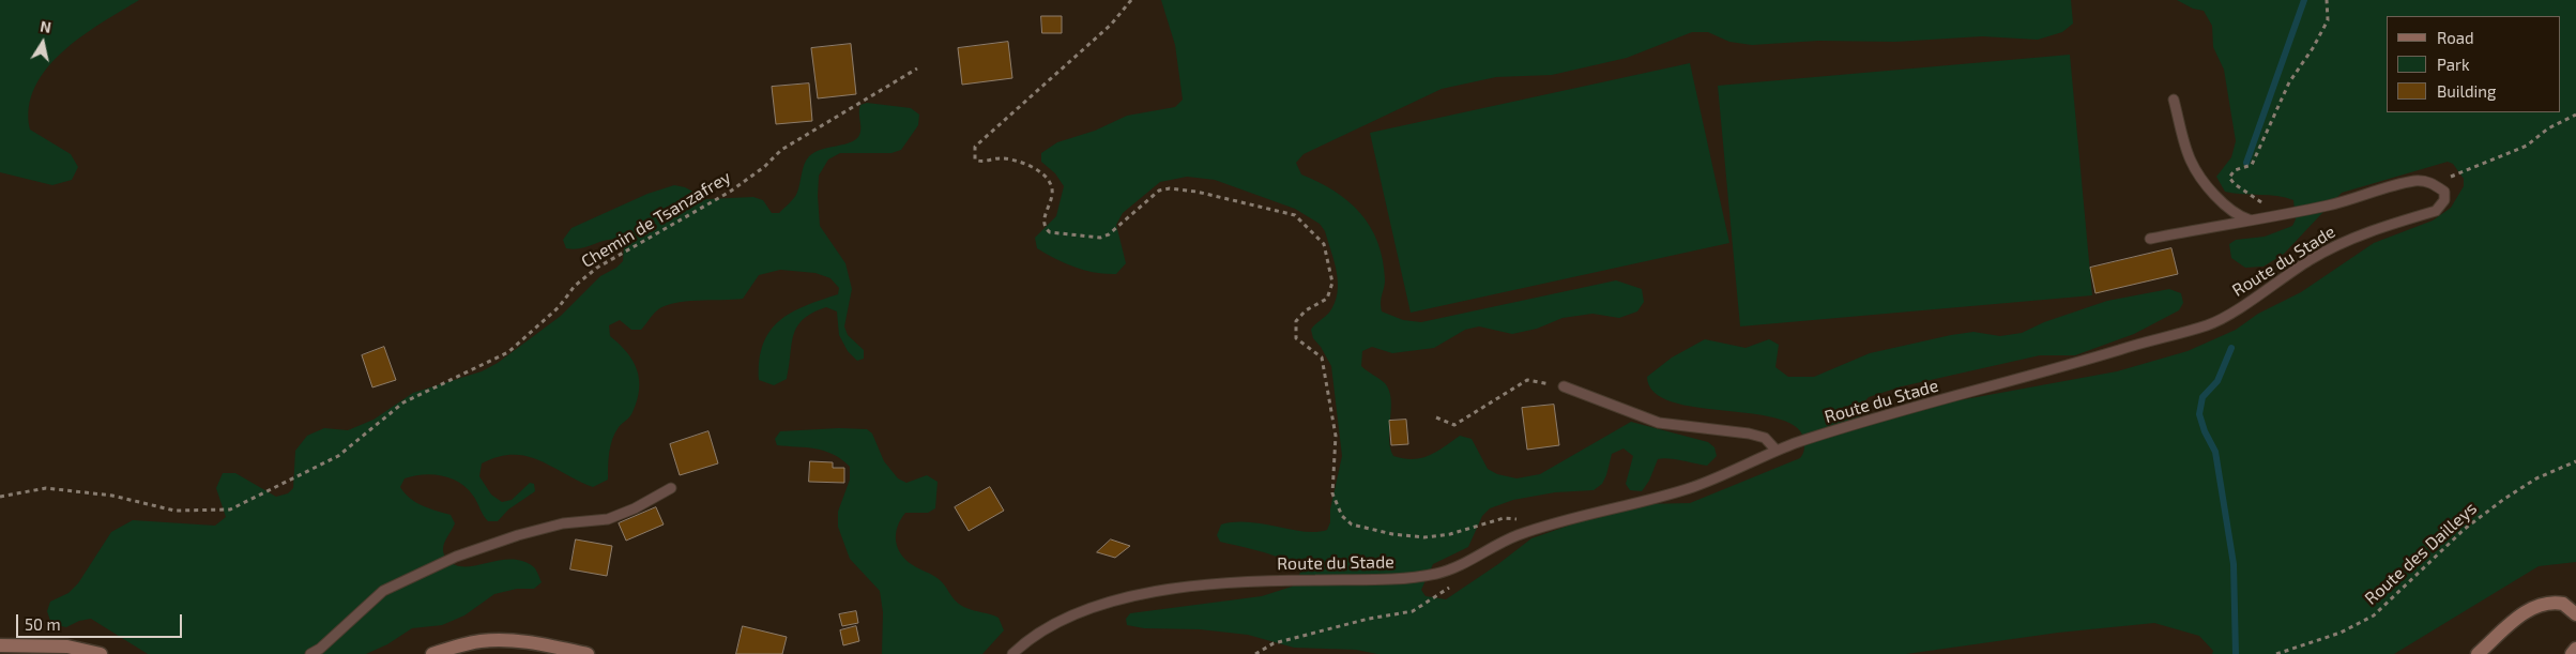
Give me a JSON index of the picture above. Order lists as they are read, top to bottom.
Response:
{
  "streets": {
    "lane": ["Route du Stade"],
    "path": ["Chemin de Tsanzafrey", "Route des Dailleys"]
  },
  "legend": ["Road", "Park", "Building"],
  "scale_bar": "50 m",
  "north": "top"
}
